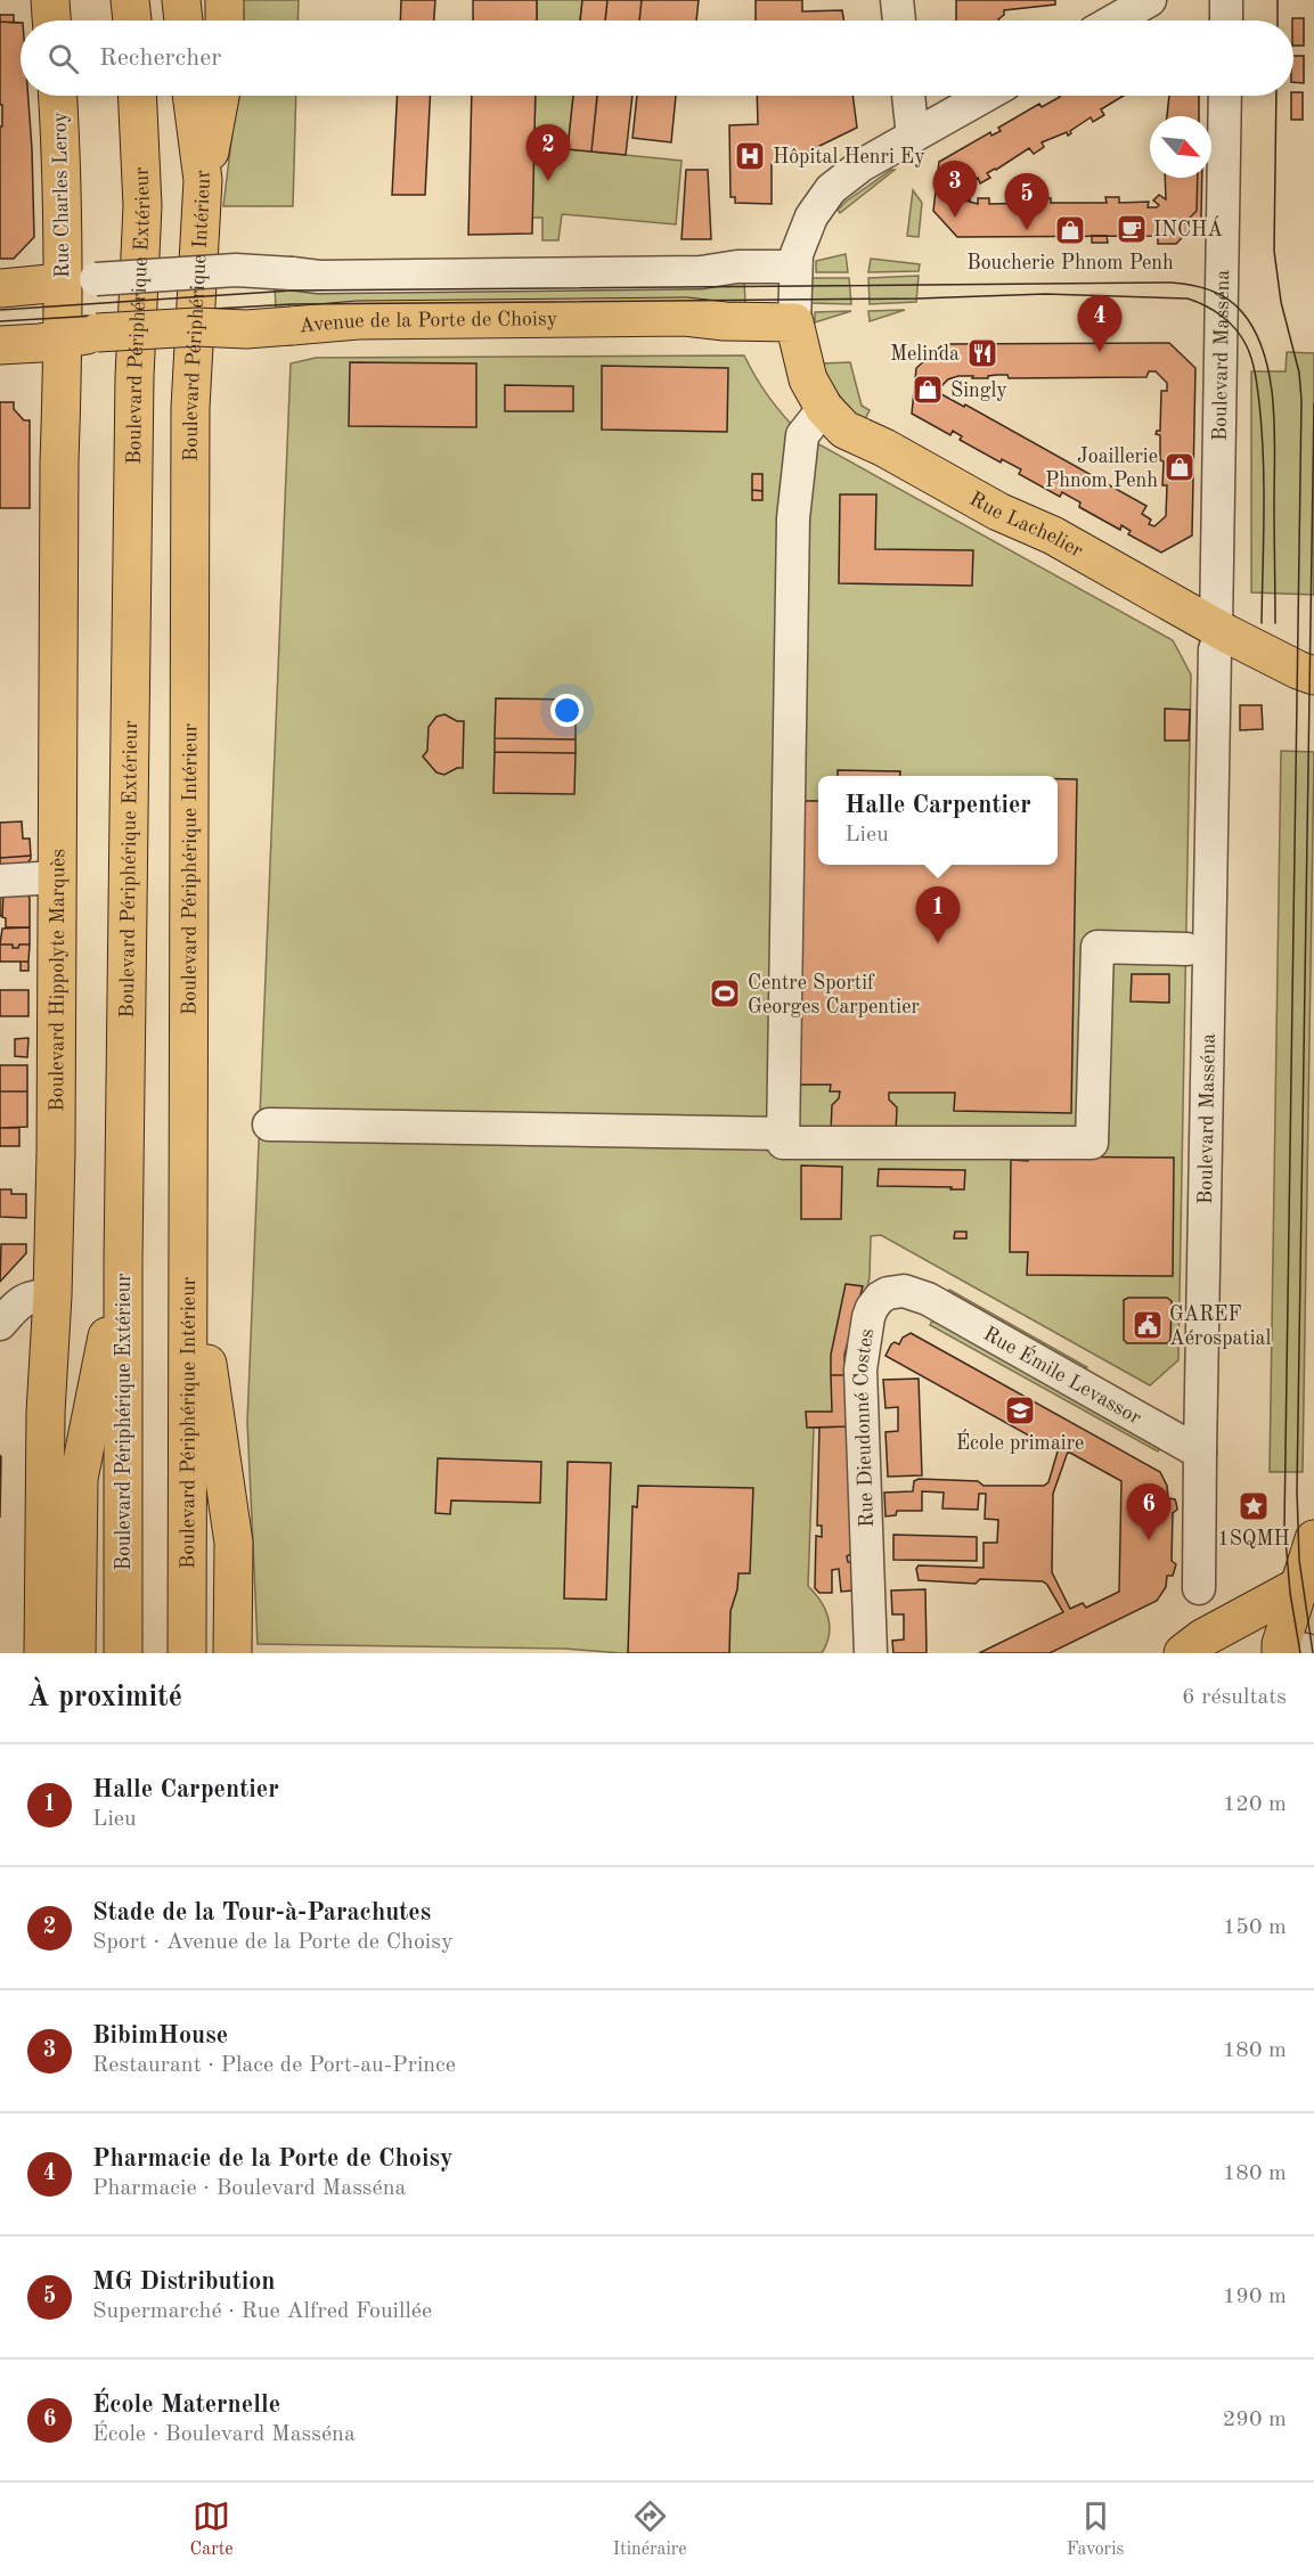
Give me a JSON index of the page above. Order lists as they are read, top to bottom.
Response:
{
  "streets": {
    "main road": [
      "Rue Charles Leroy",
      "Boulevard Périphérique Extérieur",
      "Boulevard Périphérique Intérieur",
      "Avenue de la Porte de Choisy",
      "Rue Lachelier",
      "Boulevard Hippolyte Marquès"
    ],
    "street": ["Boulevard Masséna", "Rue Émile Levassor", "Rue Dieudonné Costes"]
  },
  "crossings": [
    ["Rue Charles Leroy", "Avenue de la Porte de Choisy"],
    ["Rue Charles Leroy", "Boulevard Hippolyte Marquès"],
    ["Avenue de la Porte de Choisy", "Rue Lachelier"],
    ["Avenue de la Porte de Choisy", "Boulevard Hippolyte Marquès"],
    ["Boulevard Masséna", "Rue Lachelier"],
    ["Boulevard Masséna", "Rue Émile Levassor"],
    ["Rue Émile Levassor", "Rue Dieudonné Costes"]
  ],
  "places": {
    "hospital": ["Hôpital Henri Ey"],
    "cafe": ["INCHÁ"],
    "shop": ["Boucherie Phnom Penh", "Singly", "Joaillerie Phnom Penh"],
    "restaurant": ["Melinda"],
    "sports": ["Centre Sportif Georges Carpentier"],
    "public building": ["GAREF Aérospatial"],
    "school or university": ["École primaire"],
    "place": ["1SQMH"]
  },
  "north": "bottom right",
  "page": {
    "search": "Rechercher",
    "pins": [
      "2",
      "3",
      "5",
      "4",
      "1",
      "6"
    ],
    "popup": ["Halle Carpentier", "Lieu"],
    "heading": ["À proximité", "6 résultats"],
    "list": [
      {
        "mark": "1",
        "name": "Halle Carpentier",
        "note": "Lieu",
        "value": "120 m"
      },
      {
        "mark": "2",
        "name": "Stade de la Tour-à-Parachutes",
        "note": "Sport · Avenue de la Porte de Choisy",
        "value": "150 m"
      },
      {
        "mark": "3",
        "name": "BibimHouse",
        "note": "Restaurant · Place de Port-au-Prince",
        "value": "180 m"
      },
      {
        "mark": "4",
        "name": "Pharmacie de la Porte de Choisy",
        "note": "Pharmacie · Boulevard Masséna",
        "value": "180 m"
      },
      {
        "mark": "5",
        "name": "MG Distribution",
        "note": "Supermarché · Rue Alfred Fouillée",
        "value": "190 m"
      },
      {
        "mark": "6",
        "name": "École Maternelle",
        "note": "École · Boulevard Masséna",
        "value": "290 m"
      }
    ],
    "nav": ["Carte", "Itinéraire", "Favoris"]
  }
}
